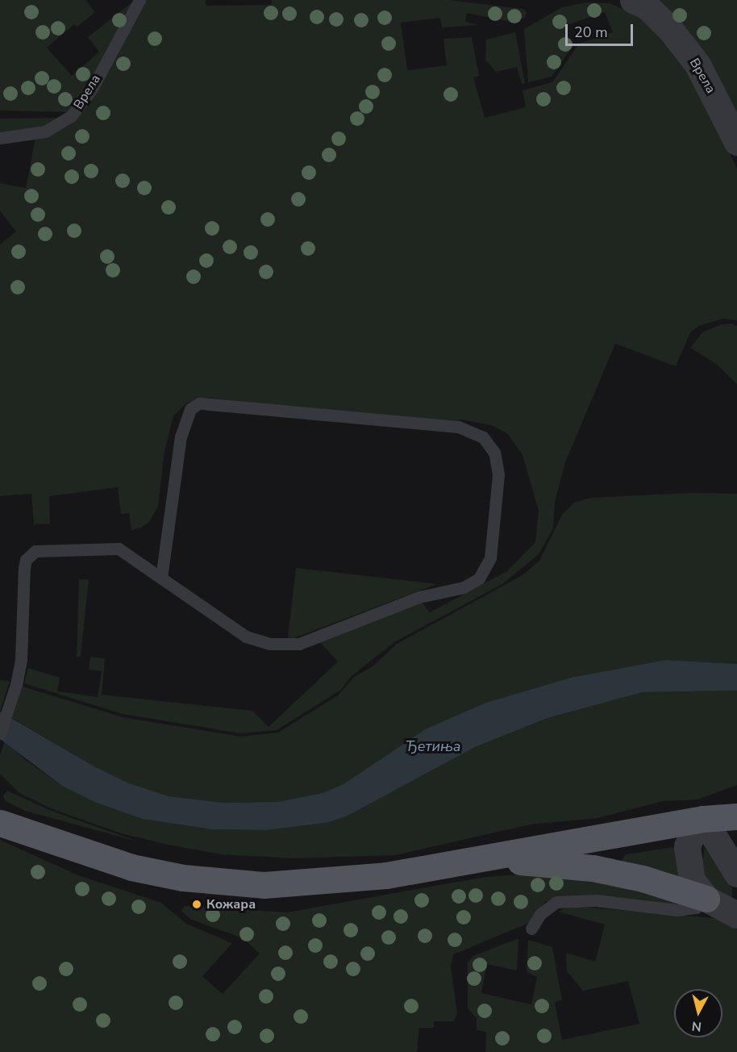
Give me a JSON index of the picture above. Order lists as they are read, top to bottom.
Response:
{
  "streets": {
    "street": ["Врела"]
  },
  "water": ["Ђетиња"],
  "places": ["Кожара"],
  "scale_bar": "20 m",
  "north": "bottom"
}
